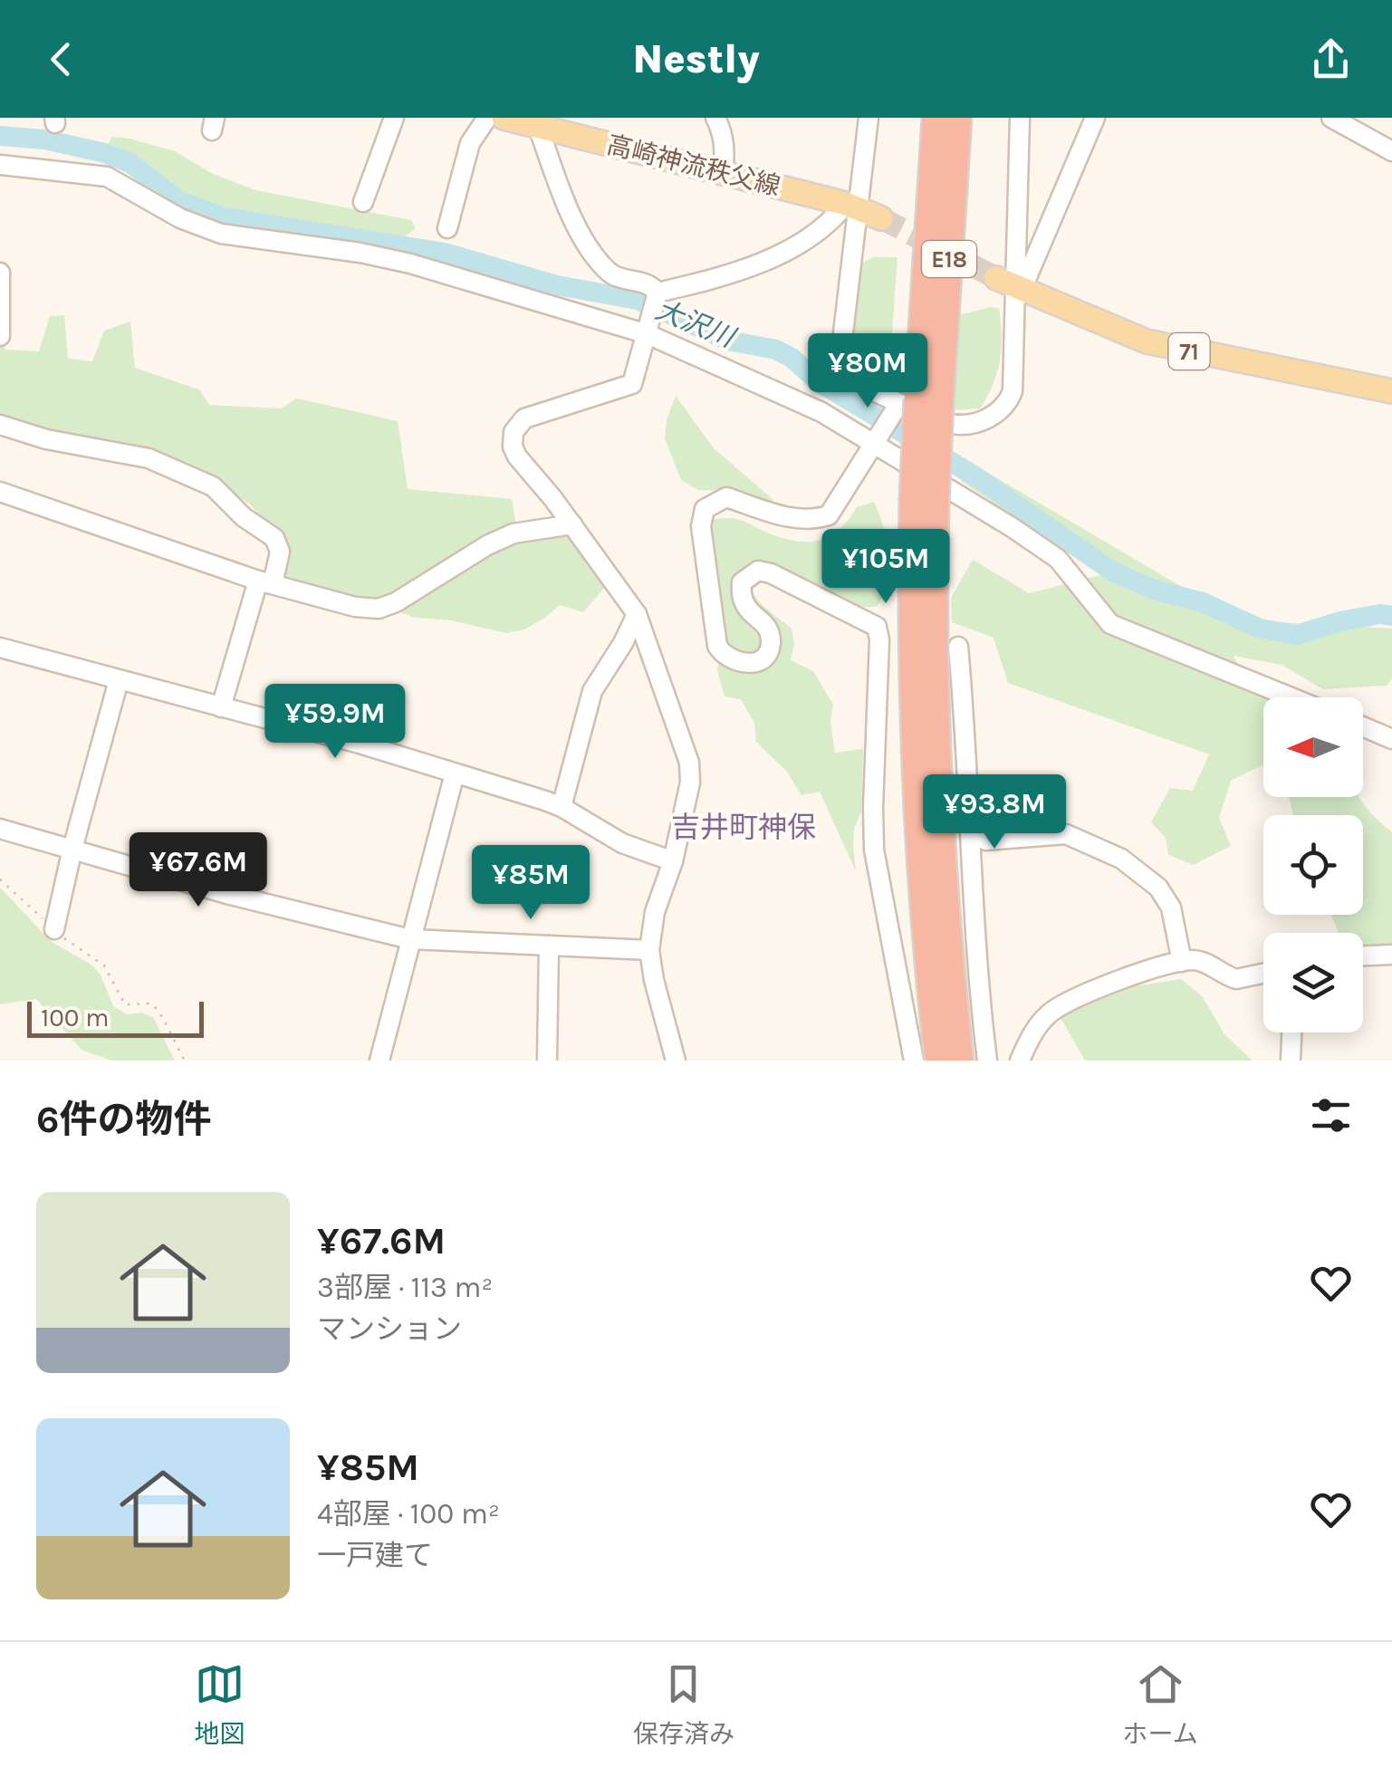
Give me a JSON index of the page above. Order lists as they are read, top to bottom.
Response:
{
  "streets": {
    "highway": ["E18"],
    "main road": ["高崎神流秩父線", "71"]
  },
  "districts": ["吉井町神保"],
  "water": ["大沢川"],
  "scale_bar": "100 m",
  "north": "left",
  "page": {
    "header": "Nestly",
    "price": [
      "¥80M",
      "¥105M",
      "¥59.9M",
      "¥93.8M",
      "¥67.6M",
      "¥85M"
    ],
    "scale": "100 m",
    "heading": "6件の物件",
    "list": [
      {
        "name": "¥67.6M",
        "note": "3部屋 · 113 m² · マンション"
      },
      {
        "name": "¥85M",
        "note": "4部屋 · 100 m² · 一戸建て"
      }
    ],
    "tabs": ["地図", "保存済み", "ホーム"]
  }
}
